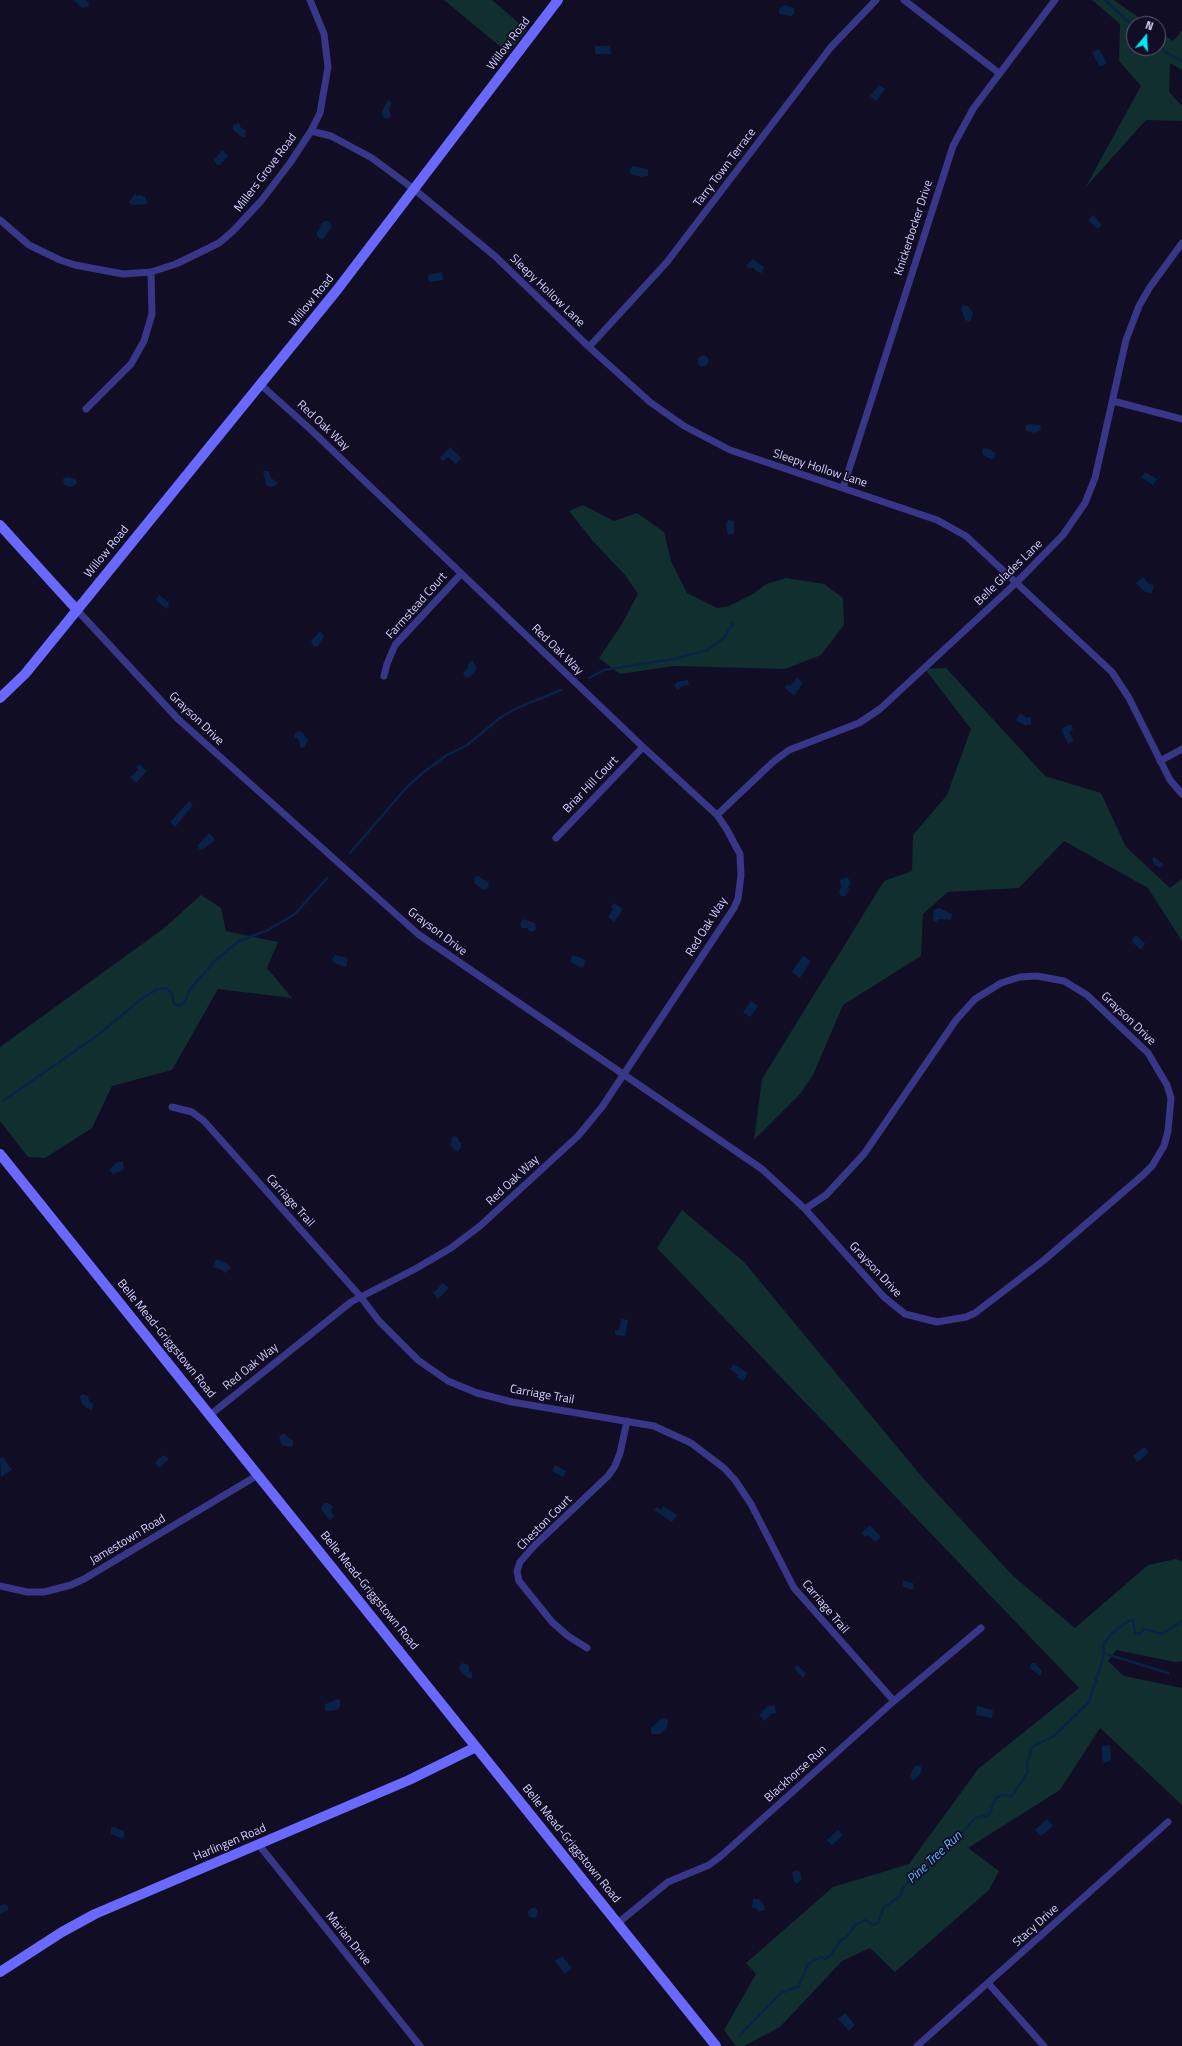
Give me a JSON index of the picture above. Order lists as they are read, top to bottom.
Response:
{
  "streets": {
    "street": [
      "Willow Road",
      "Tarry Town Terrace",
      "Millers Grove Road",
      "Knickerbocker Drive",
      "Sleepy Hollow Lane",
      "Red Oak Way",
      "Belle Glades Lane",
      "Farmstead Court",
      "Grayson Drive",
      "Briar Hill Court",
      "Carriage Trail",
      "Belle Mead-Griggstown Road",
      "Cheston Court",
      "Jamestown Road",
      "Blackhorse Run",
      "Harlingen Road",
      "Stacy Drive",
      "Marian Drive"
    ]
  },
  "crossings": [
    ["Willow Road", "Millers Grove Road"],
    ["Willow Road", "Sleepy Hollow Lane"],
    ["Willow Road", "Red Oak Way"],
    ["Willow Road", "Grayson Drive"],
    ["Tarry Town Terrace", "Sleepy Hollow Lane"],
    ["Millers Grove Road", "Sleepy Hollow Lane"],
    ["Knickerbocker Drive", "Sleepy Hollow Lane"],
    ["Sleepy Hollow Lane", "Belle Glades Lane"],
    ["Red Oak Way", "Belle Glades Lane"],
    ["Red Oak Way", "Farmstead Court"],
    ["Red Oak Way", "Grayson Drive"],
    ["Red Oak Way", "Briar Hill Court"],
    ["Red Oak Way", "Carriage Trail"],
    ["Red Oak Way", "Belle Mead-Griggstown Road"],
    ["Carriage Trail", "Cheston Court"],
    ["Carriage Trail", "Blackhorse Run"],
    ["Belle Mead-Griggstown Road", "Jamestown Road"],
    ["Belle Mead-Griggstown Road", "Blackhorse Run"],
    ["Belle Mead-Griggstown Road", "Harlingen Road"],
    ["Harlingen Road", "Marian Drive"]
  ],
  "water": ["Pine Tree Run"],
  "north": "top"
}
